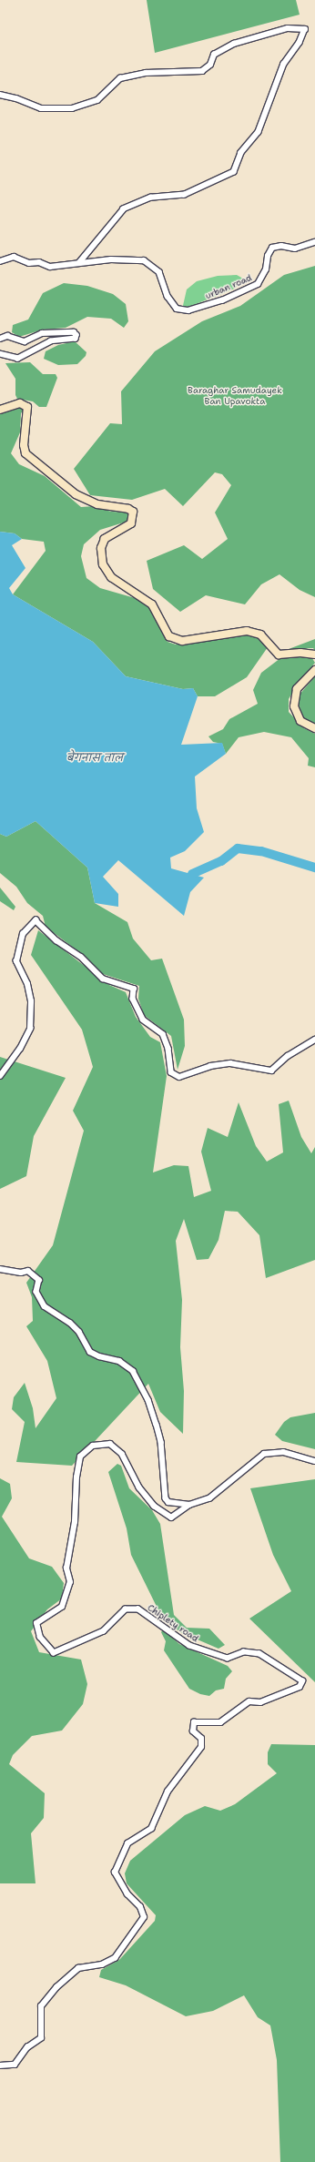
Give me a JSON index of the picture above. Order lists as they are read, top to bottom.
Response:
{
  "streets": {
    "street": ["urban road", "Chiplety road"]
  },
  "water": ["बेगनास ताल"],
  "parks": ["Baraghar Samudayek Ban Upavokta"]
}
